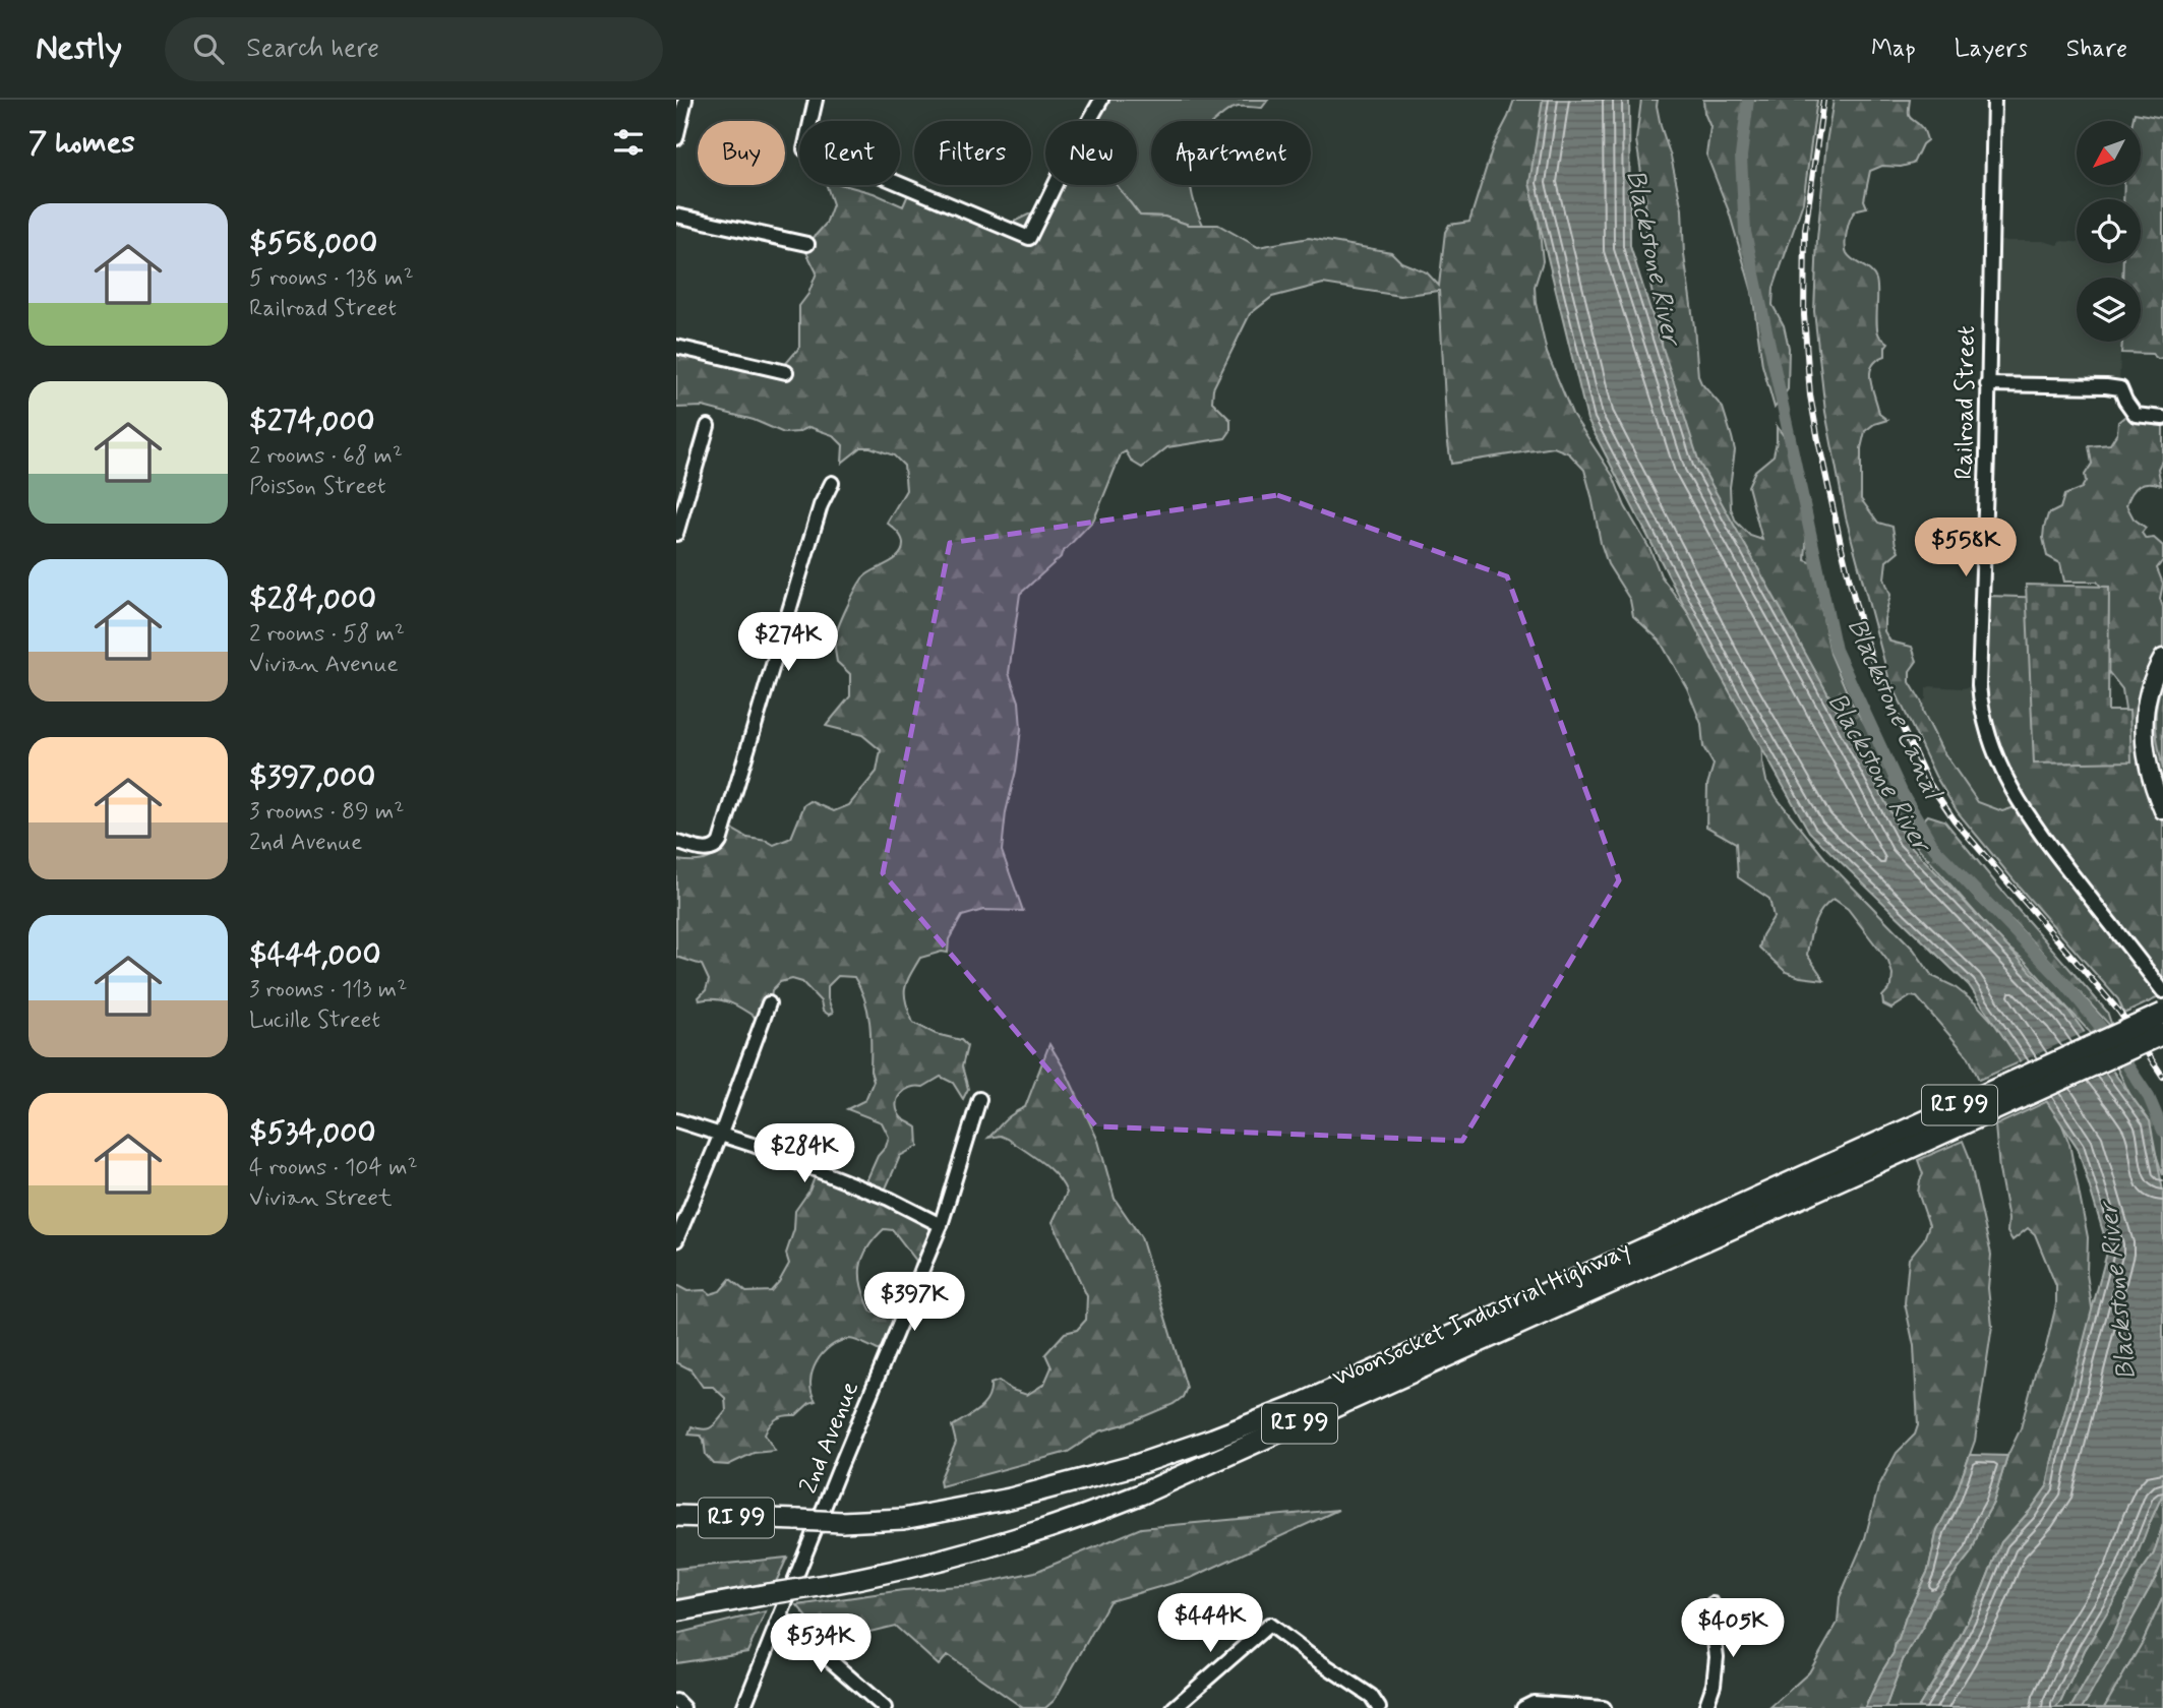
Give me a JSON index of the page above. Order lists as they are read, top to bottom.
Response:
{
  "streets": {
    "highway": ["RI 99", "Woonsocket Industrial Highway"],
    "street": ["Railroad Street", "2nd Avenue"]
  },
  "water": ["Blackstone River", "Blackstone Canal"],
  "north": "bottom left",
  "page": {
    "header": "Nestly",
    "search": "Search here",
    "nav": ["Map", "Layers", "Share"],
    "heading": "7 homes",
    "chip": [
      "Buy",
      "Rent",
      "Filters",
      "New",
      "Apartment"
    ],
    "list": [
      {
        "name": "$558,000",
        "note": "5 rooms · 138 m² · Railroad Street"
      },
      {
        "name": "$274,000",
        "note": "2 rooms · 68 m² · Poisson Street"
      },
      {
        "name": "$284,000",
        "note": "2 rooms · 58 m² · Vivian Avenue"
      },
      {
        "name": "$397,000",
        "note": "3 rooms · 89 m² · 2nd Avenue"
      },
      {
        "name": "$444,000",
        "note": "3 rooms · 113 m² · Lucille Street"
      },
      {
        "name": "$534,000",
        "note": "4 rooms · 104 m² · Vivian Street"
      }
    ],
    "price": [
      "$558K",
      "$274K",
      "$284K",
      "$397K",
      "$444K",
      "$405K",
      "$534K"
    ]
  }
}
